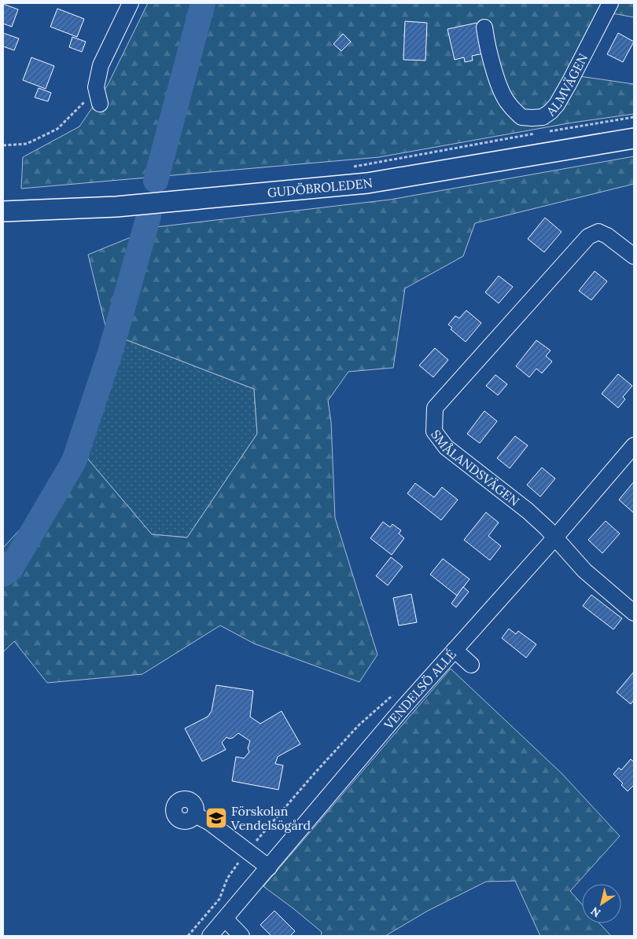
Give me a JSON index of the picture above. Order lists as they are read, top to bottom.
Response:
{
  "streets": {
    "main road": ["GUDÖBROLEDEN"],
    "street": ["ALMVÄGEN", "SMÅLANDSVÄGEN", "VENDELSÖ ALLÉ"]
  },
  "crossings": [
    ["SMÅLANDSVÄGEN", "VENDELSÖ ALLÉ"]
  ],
  "places": {
    "school or university": ["Förskolan Vendelsögård"]
  },
  "north": "bottom left"
}
